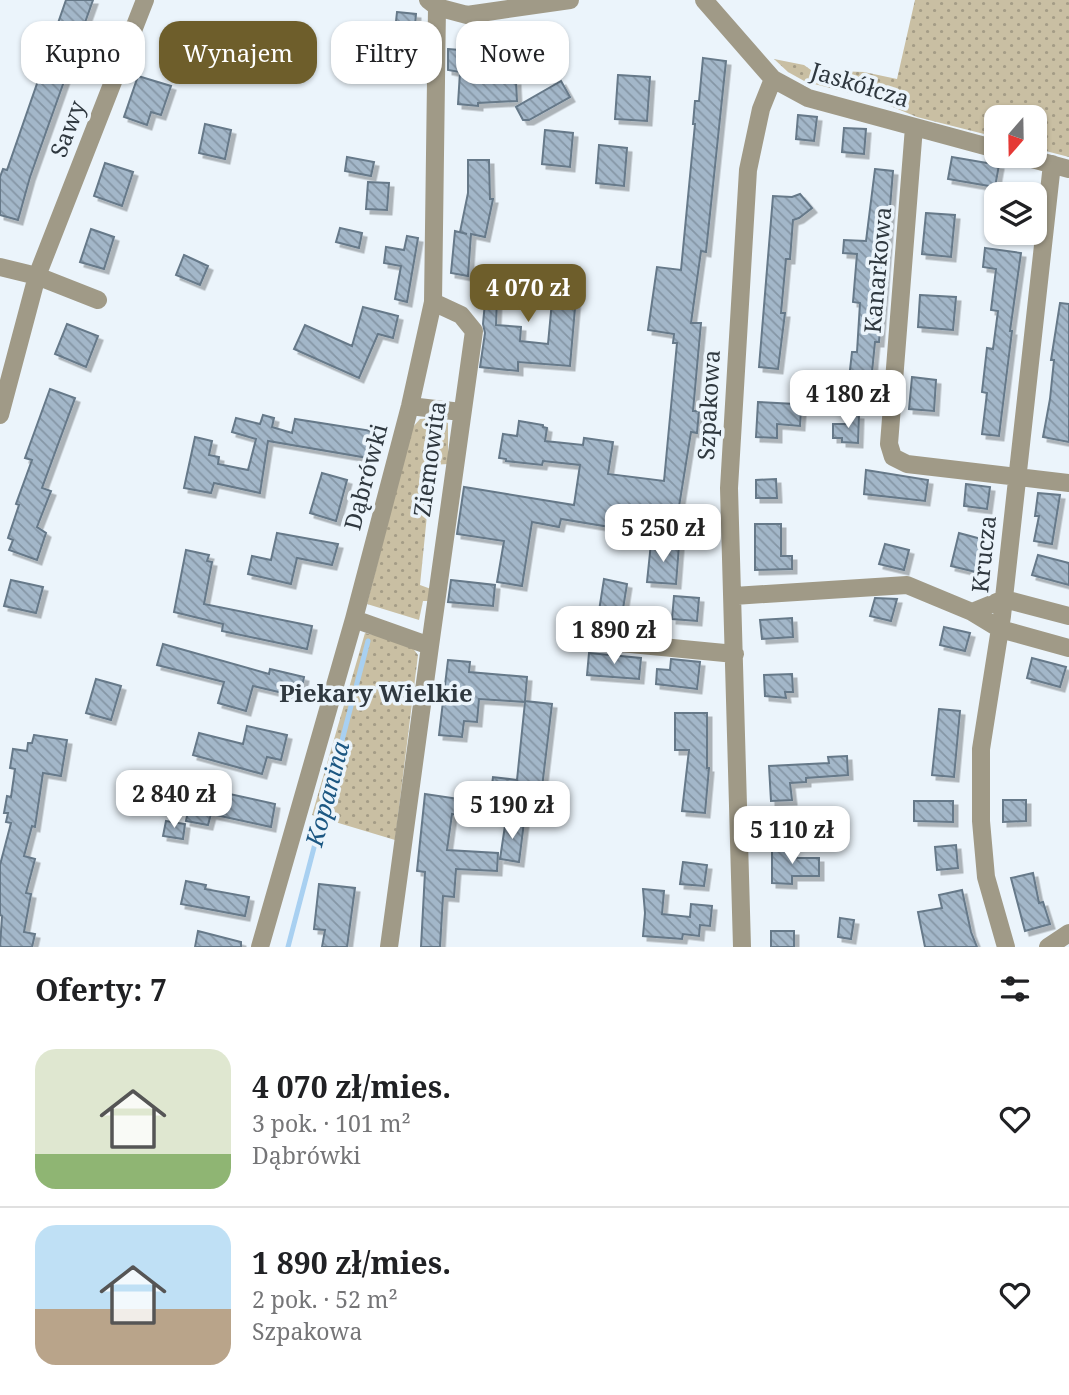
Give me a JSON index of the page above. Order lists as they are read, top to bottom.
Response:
{
  "streets": {
    "street": [
      "Jaskółcza",
      "Sawy",
      "Kanarkowa",
      "Szpakowa",
      "Ziemowita",
      "Dąbrówki",
      "Krucza"
    ]
  },
  "crossings": [
    ["Jaskółcza", "Kanarkowa"],
    ["Jaskółcza", "Szpakowa"],
    ["Kanarkowa", "Krucza"],
    ["Ziemowita", "Dąbrówki"]
  ],
  "districts": ["Piekary Wielkie"],
  "water": ["Kopanina"],
  "north": "bottom",
  "page": {
    "chip": [
      "Kupno",
      "Wynajem",
      "Filtry",
      "Nowe"
    ],
    "price": [
      "4 070 zł",
      "4 180 zł",
      "5 250 zł",
      "1 890 zł",
      "2 840 zł",
      "5 190 zł",
      "5 110 zł"
    ],
    "heading": "Oferty: 7",
    "list": [
      {
        "name": "4 070 zł/mies.",
        "note": "3 pok. · 101 m² · Dąbrówki"
      },
      {
        "name": "1 890 zł/mies.",
        "note": "2 pok. · 52 m² · Szpakowa"
      }
    ]
  }
}
